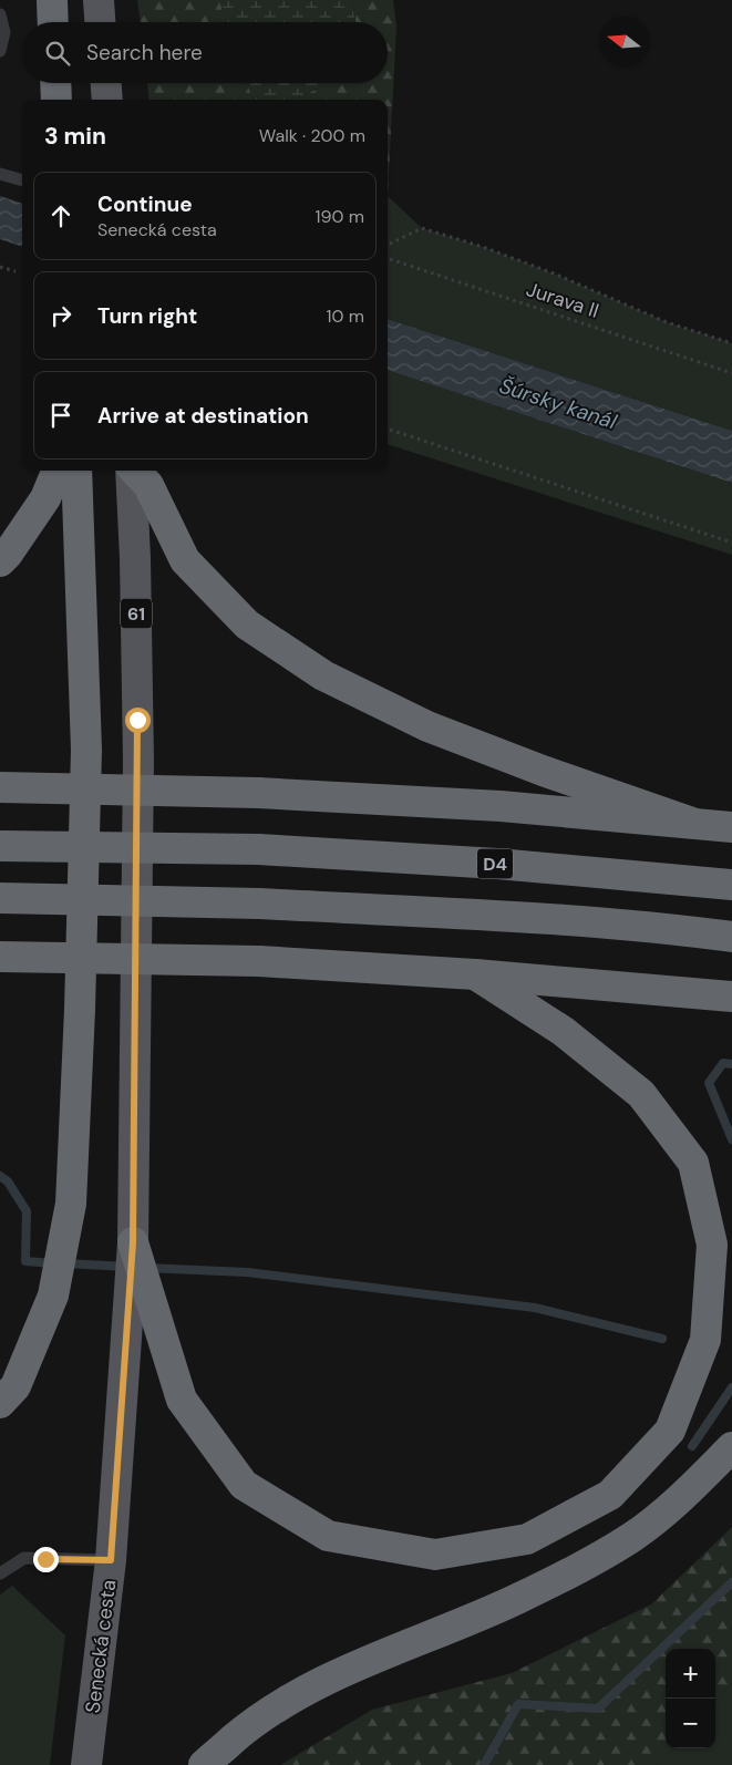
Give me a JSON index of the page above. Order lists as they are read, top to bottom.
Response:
{
  "streets": {
    "highway": ["D4"],
    "main road": ["61", "Senecká cesta"],
    "path": ["Jurava II"]
  },
  "water": ["Šúrsky kanál"],
  "north": "left",
  "page": {
    "search": "Search here",
    "heading": ["3 min", "Walk · 200 m"],
    "list": [
      ["Continue", "Senecká cesta", "190 m"],
      ["Turn right", "10 m"],
      "Arrive at destination"
    ],
    "map_buttons": ["+", "−"]
  }
}
